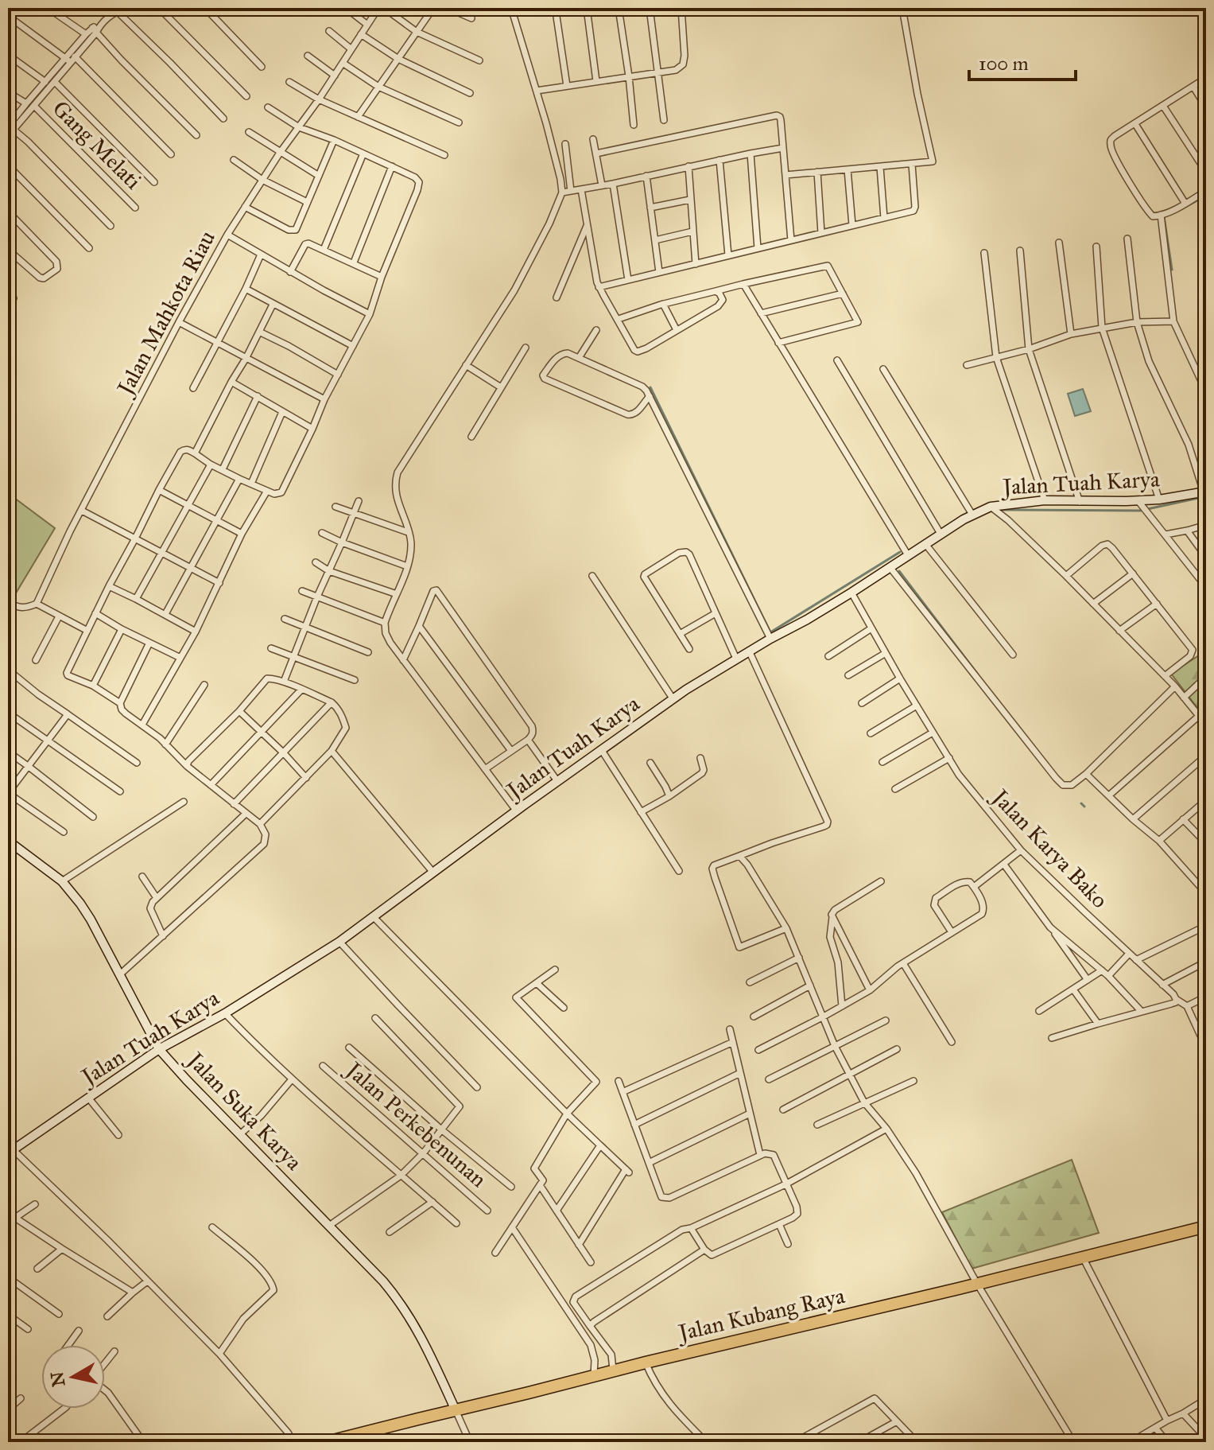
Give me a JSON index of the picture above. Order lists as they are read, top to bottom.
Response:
{
  "streets": {
    "highway": ["Jalan Kubang Raya"],
    "main road": ["Jalan Tuah Karya", "Jalan Suka Karya"],
    "street": [
      "Gang Melati",
      "Jalan Mahkota Riau",
      "Jalan Karya Bako",
      "Jalan Perkebenunan"
    ]
  },
  "crossings": [
    ["Jalan Tuah Karya", "Jalan Karya Bako"],
    ["Jalan Tuah Karya", "Jalan Suka Karya"],
    ["Jalan Suka Karya", "Jalan Kubang Raya"]
  ],
  "scale_bar": "100 m",
  "north": "left"
}
